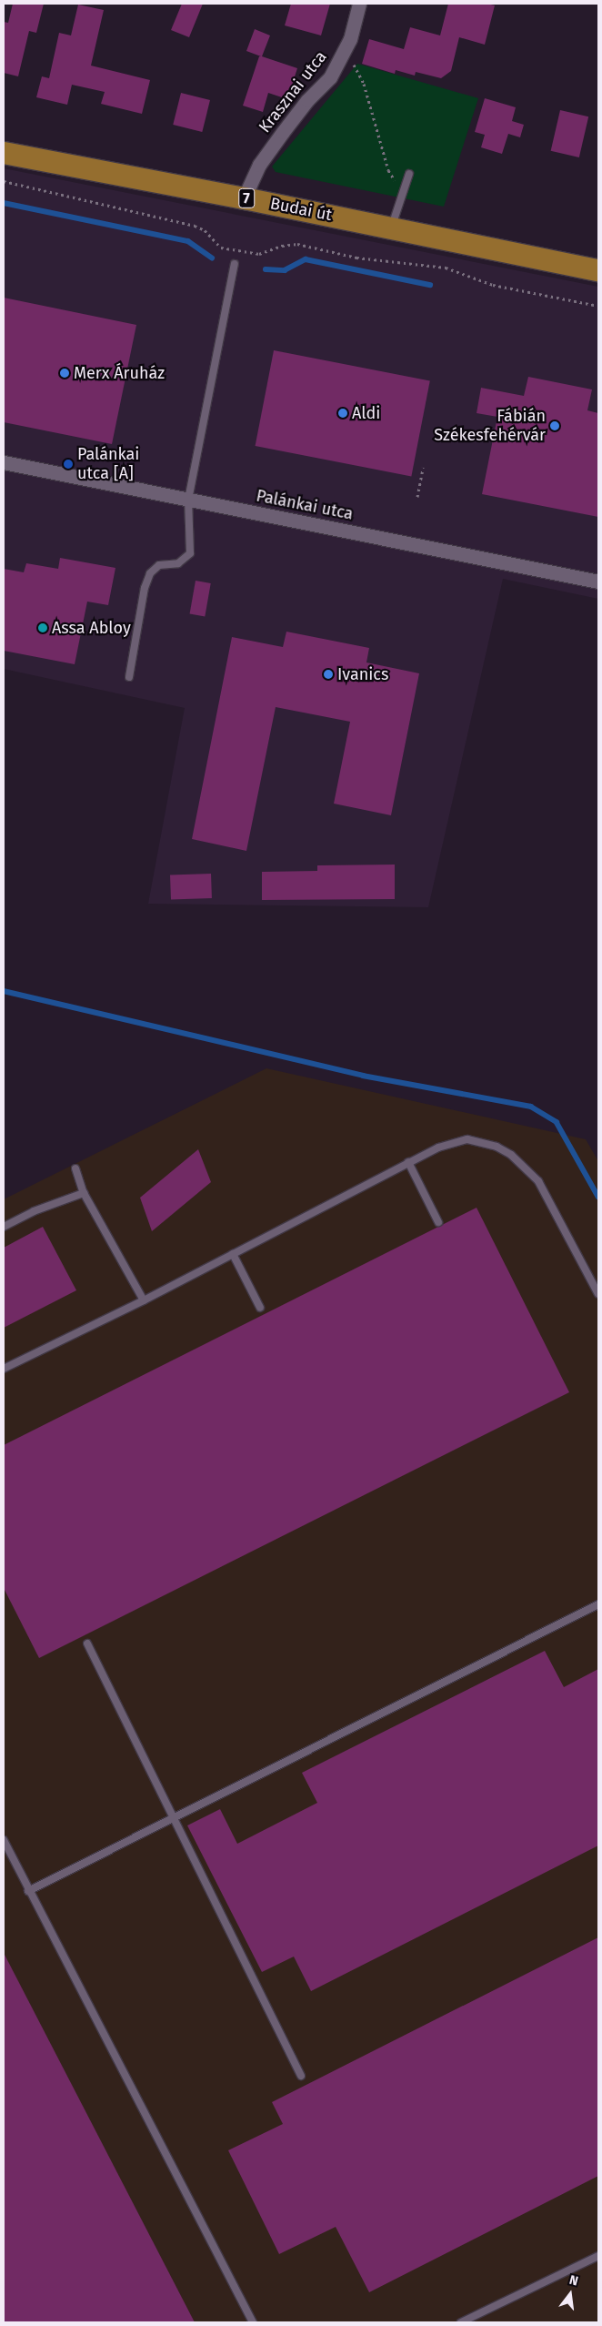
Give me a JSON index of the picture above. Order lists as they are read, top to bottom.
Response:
{
  "streets": {
    "main road": ["7", "Budai út"],
    "street": ["Krasznai utca", "Palánkai utca"]
  },
  "crossings": [
    ["Krasznai utca", "Budai út"]
  ],
  "places": [
    "Merx Áruház",
    "Aldi",
    "Fábián Székesfehérvár",
    "Palánkai utca [A]",
    "Assa Abloy",
    "Ivanics"
  ],
  "north": "top"
}
